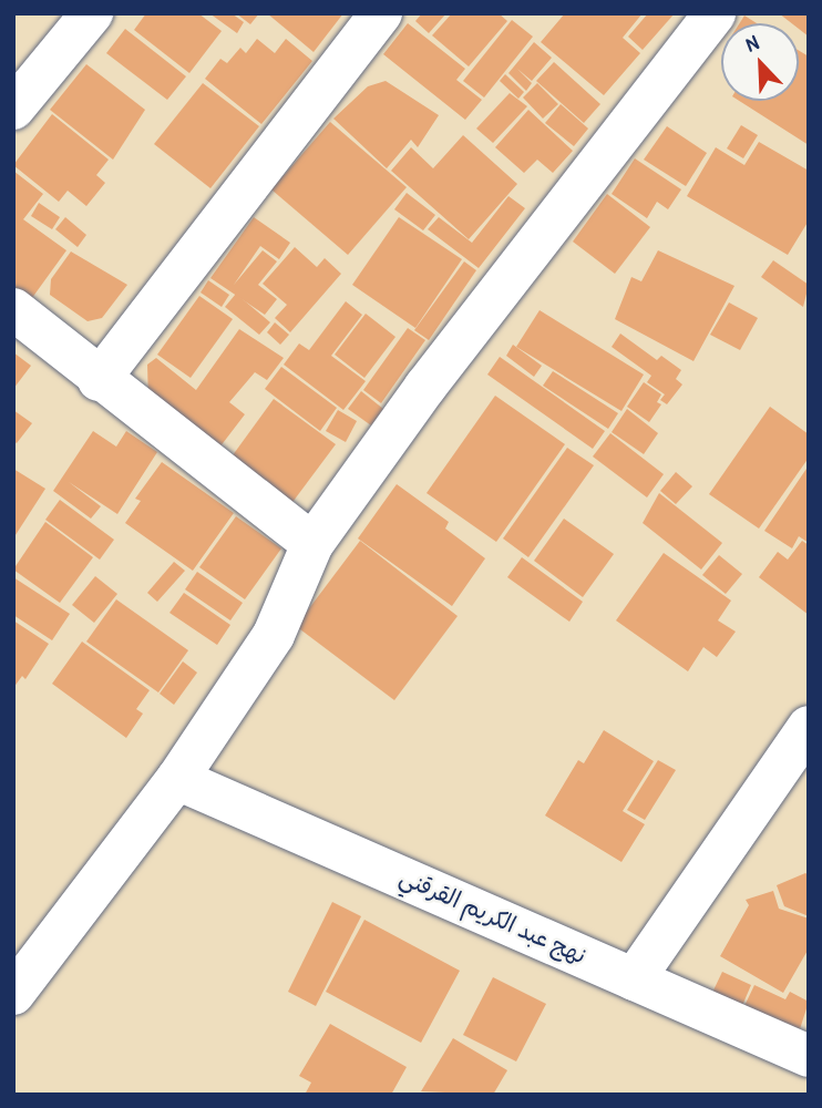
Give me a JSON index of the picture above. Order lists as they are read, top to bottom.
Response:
{
  "streets": {
    "street": ["نهج عبد الكريم القرقني"]
  },
  "north": "top left"
}
